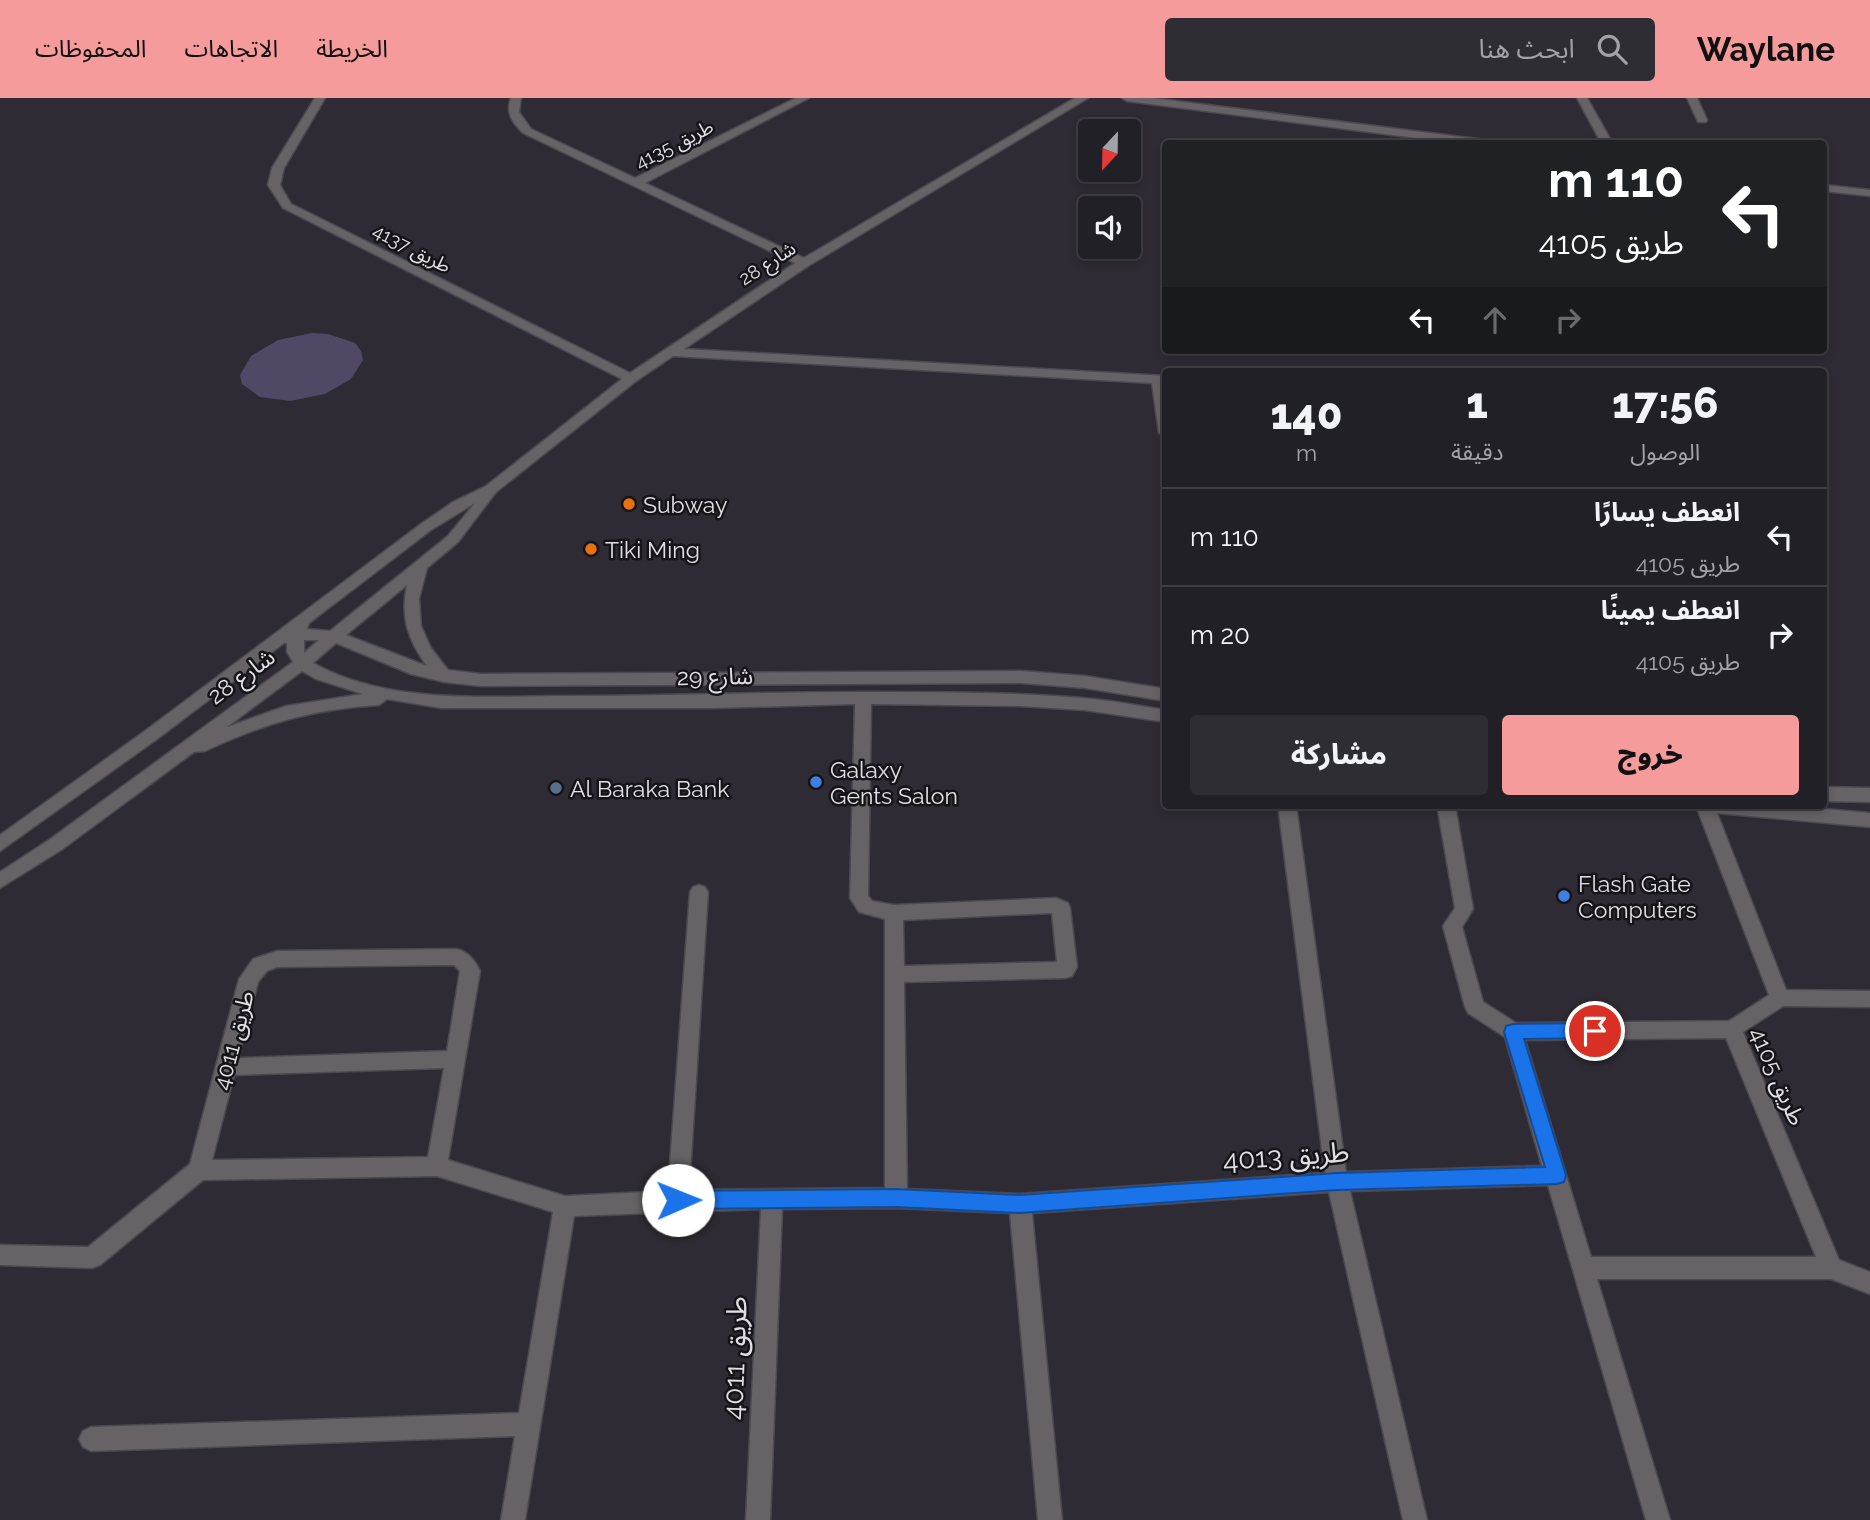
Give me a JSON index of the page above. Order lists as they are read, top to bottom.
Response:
{
  "streets": {
    "street": [
      "طريق 4135",
      "طريق 4137",
      "شارع 28",
      "شارع 29",
      "طريق 4011",
      "طريق 4105",
      "طريق 4013"
    ]
  },
  "crossings": [
    ["طريق 4135", "شارع 28"],
    ["طريق 4137", "شارع 28"],
    ["شارع 28", "شارع 29"],
    ["طريق 4011", "طريق 4013"]
  ],
  "places": [
    "Subway",
    "Tiki Ming",
    "Galaxy Gents Salon",
    "Al Baraka Bank",
    "Flash Gate Computers"
  ],
  "north": "bottom",
  "page": {
    "header": "Waylane",
    "search": "ابحث هنا",
    "nav": ["الخريطة", "الاتجاهات", "المحفوظات"],
    "turn": ["110 m", "طريق 4105"],
    "eta": [
      "17:56",
      "الوصول",
      "1",
      "دقيقة",
      "140",
      "m"
    ],
    "list": [
      {
        "name": "انعطف يسارًا",
        "note": "طريق 4105",
        "value": "110 m"
      },
      {
        "name": "انعطف يمينًا",
        "note": "طريق 4105",
        "value": "20 m"
      }
    ],
    "buttons": ["خروج", "مشاركة"]
  }
}
